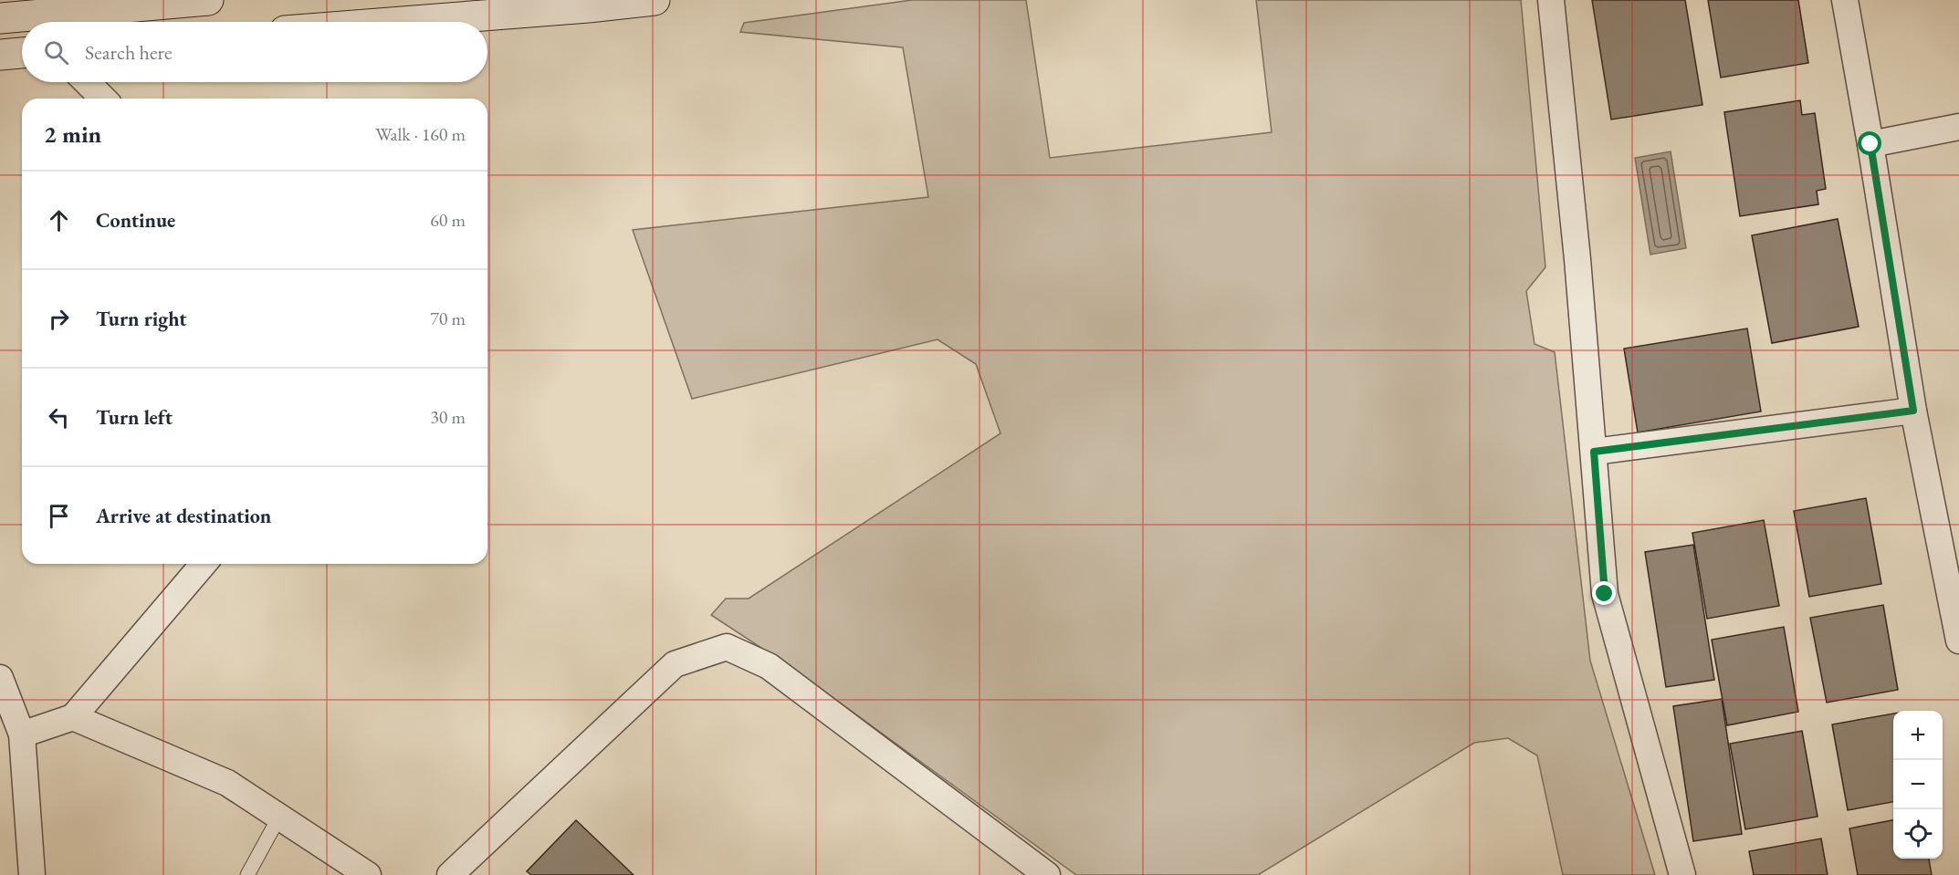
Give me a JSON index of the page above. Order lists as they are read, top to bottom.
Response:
{
  "page": {
    "search": "Search here",
    "heading": ["2 min", "Walk · 160 m"],
    "list": [
      ["Continue", "60 m"],
      ["Turn right", "70 m"],
      ["Turn left", "30 m"],
      "Arrive at destination"
    ],
    "map_buttons": ["+", "−"]
  }
}
